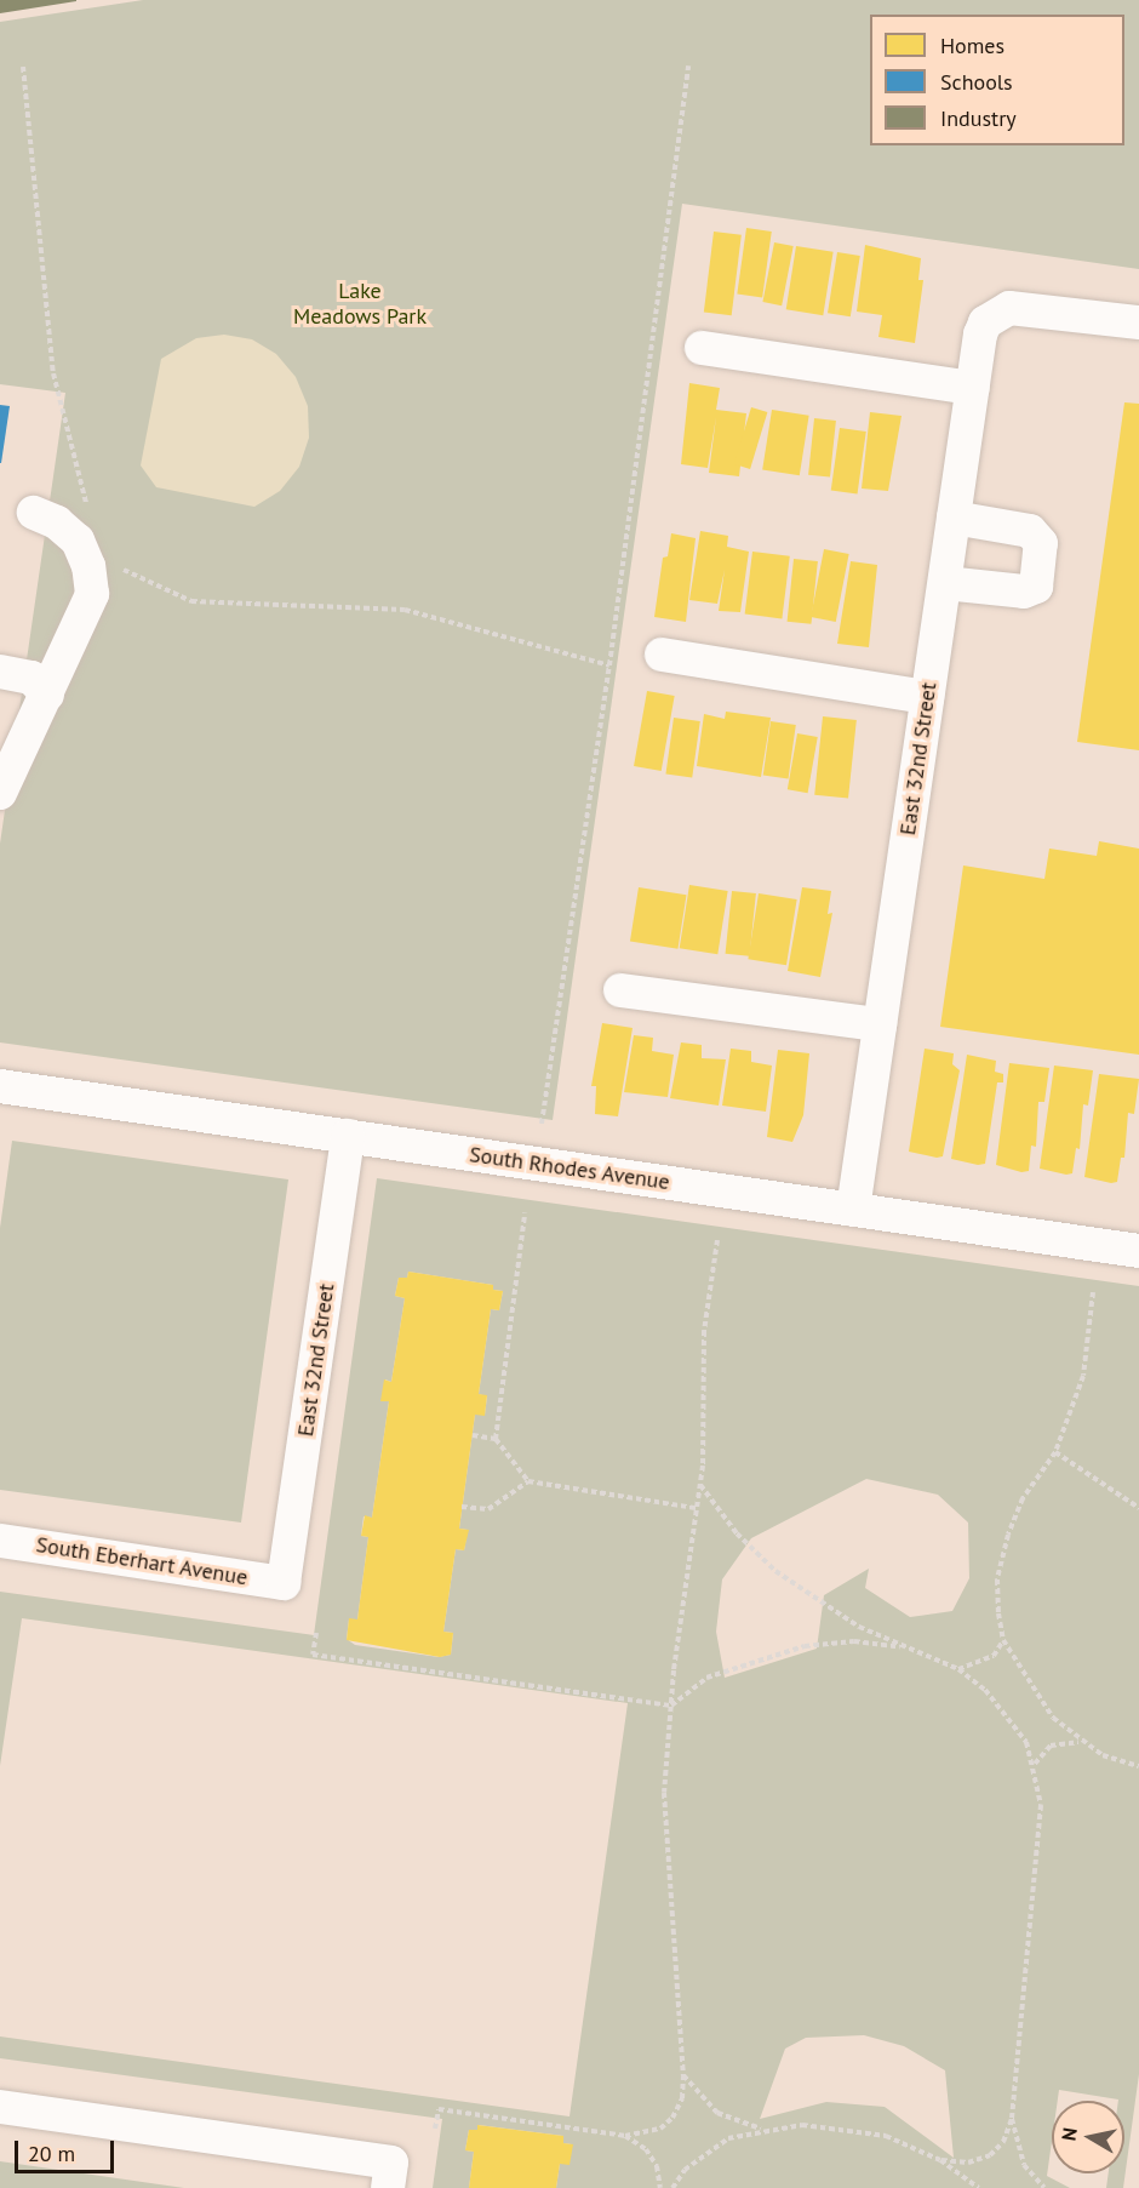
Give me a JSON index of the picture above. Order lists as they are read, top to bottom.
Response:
{
  "streets": {
    "street": ["East 32nd Street", "South Rhodes Avenue", "South Eberhart Avenue"]
  },
  "crossings": [
    ["East 32nd Street", "South Rhodes Avenue"],
    ["East 32nd Street", "South Eberhart Avenue"]
  ],
  "parks": ["Lake Meadows Park"],
  "legend": ["Homes", "Schools", "Industry"],
  "scale_bar": "20 m",
  "north": "left"
}
